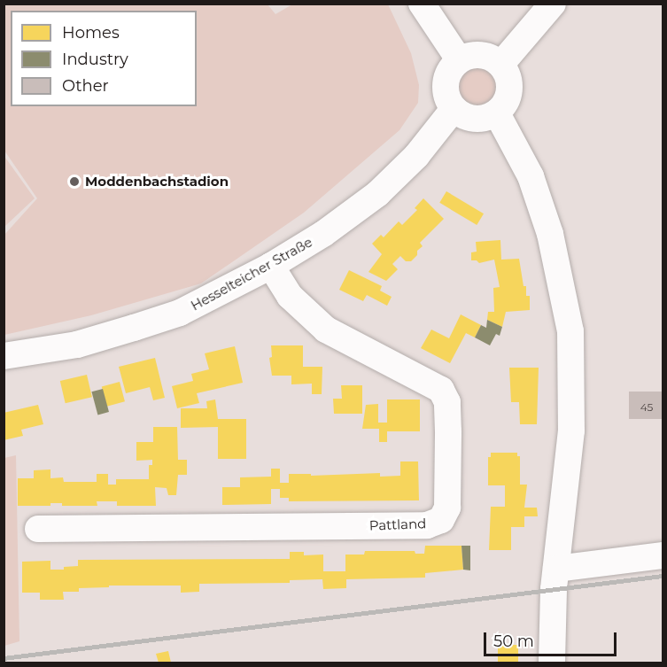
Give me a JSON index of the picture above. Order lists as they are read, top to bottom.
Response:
{
  "streets": {
    "street": ["Hesselteicher Straße", "Pattland"]
  },
  "crossings": [
    ["Hesselteicher Straße", "Pattland"]
  ],
  "places": ["Moddenbachstadion"],
  "house_numbers": ["45"],
  "legend": ["Homes", "Industry", "Other"],
  "scale_bar": "50 m"
}
